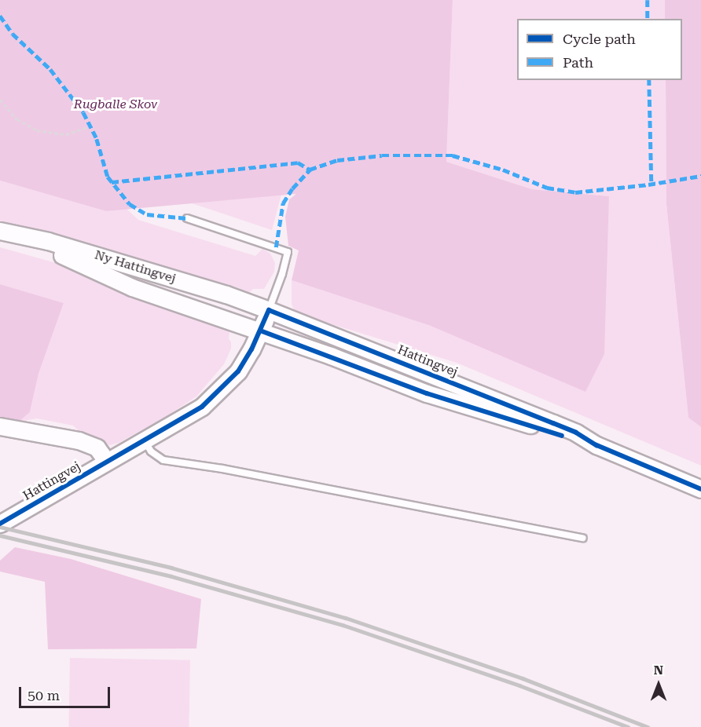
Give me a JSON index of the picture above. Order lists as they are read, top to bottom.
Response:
{
  "streets": {
    "street": ["Ny Hattingvej", "Hattingvej"]
  },
  "crossings": [
    ["Ny Hattingvej", "Hattingvej"]
  ],
  "parks": ["Rugballe Skov"],
  "legend": ["Cycle path", "Path"],
  "scale_bar": "50 m",
  "north": "top"
}
